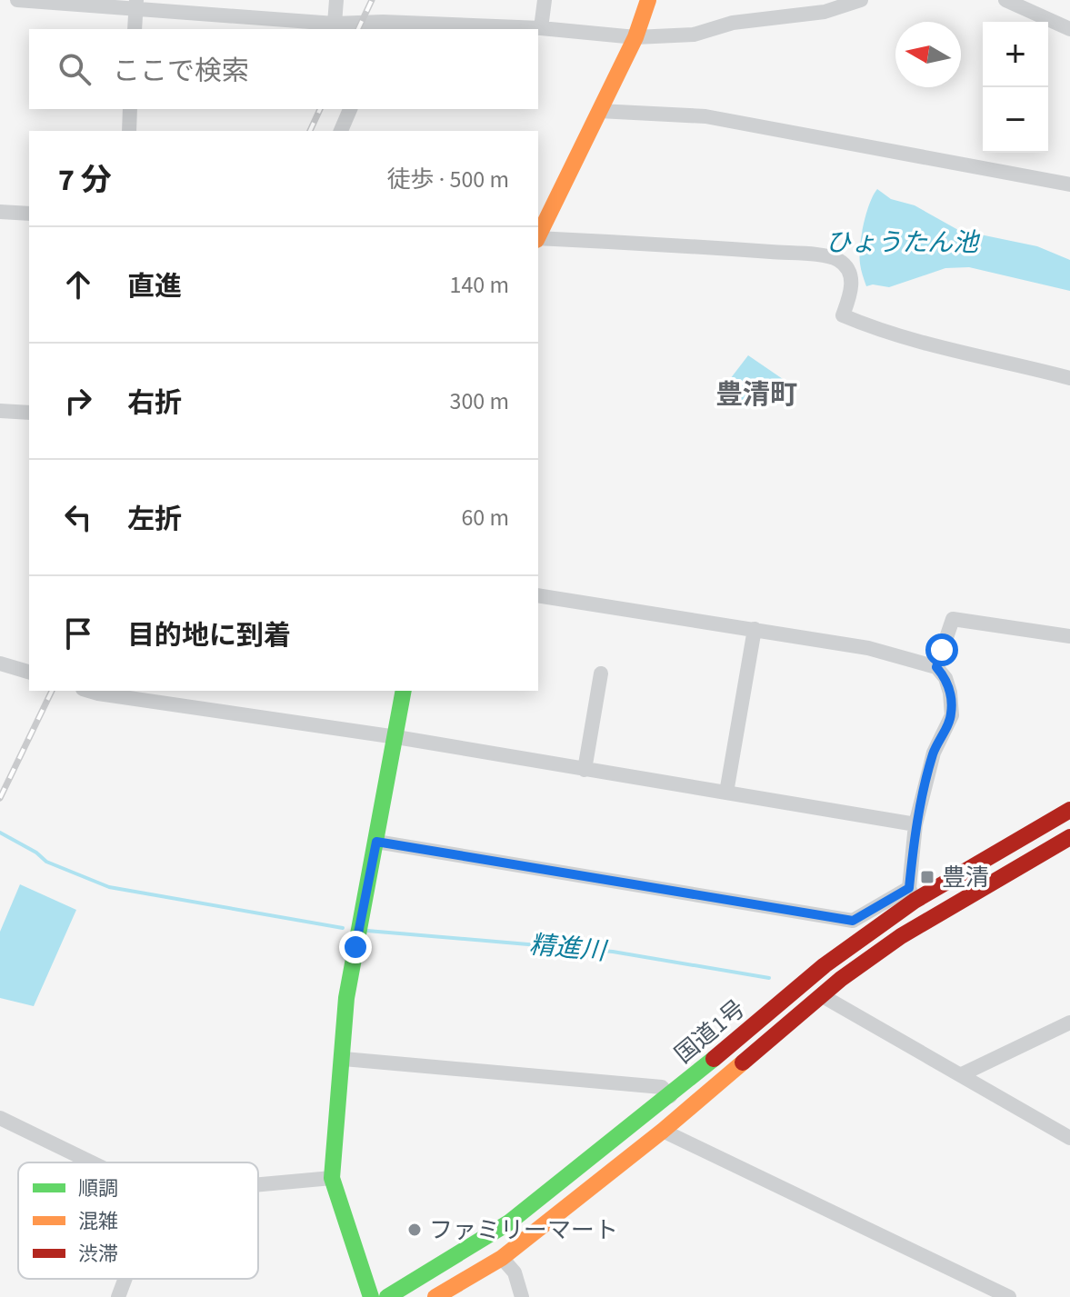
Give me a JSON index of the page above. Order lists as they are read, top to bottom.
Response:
{
  "streets": {
    "main road": ["国道1号"]
  },
  "districts": ["豊清町"],
  "water": ["ひょうたん池", "精進川"],
  "places": {
    "transit": ["豊清"],
    "other": ["ファミリーマート"]
  },
  "legend": ["順調", "混雑", "渋滞"],
  "north": "left",
  "page": {
    "map_buttons": ["+", "−"],
    "search": "ここで検索",
    "heading": ["7 分", "徒歩 · 500 m"],
    "list": [
      ["直進", "140 m"],
      ["右折", "300 m"],
      ["左折", "60 m"],
      "目的地に到着"
    ]
  }
}
